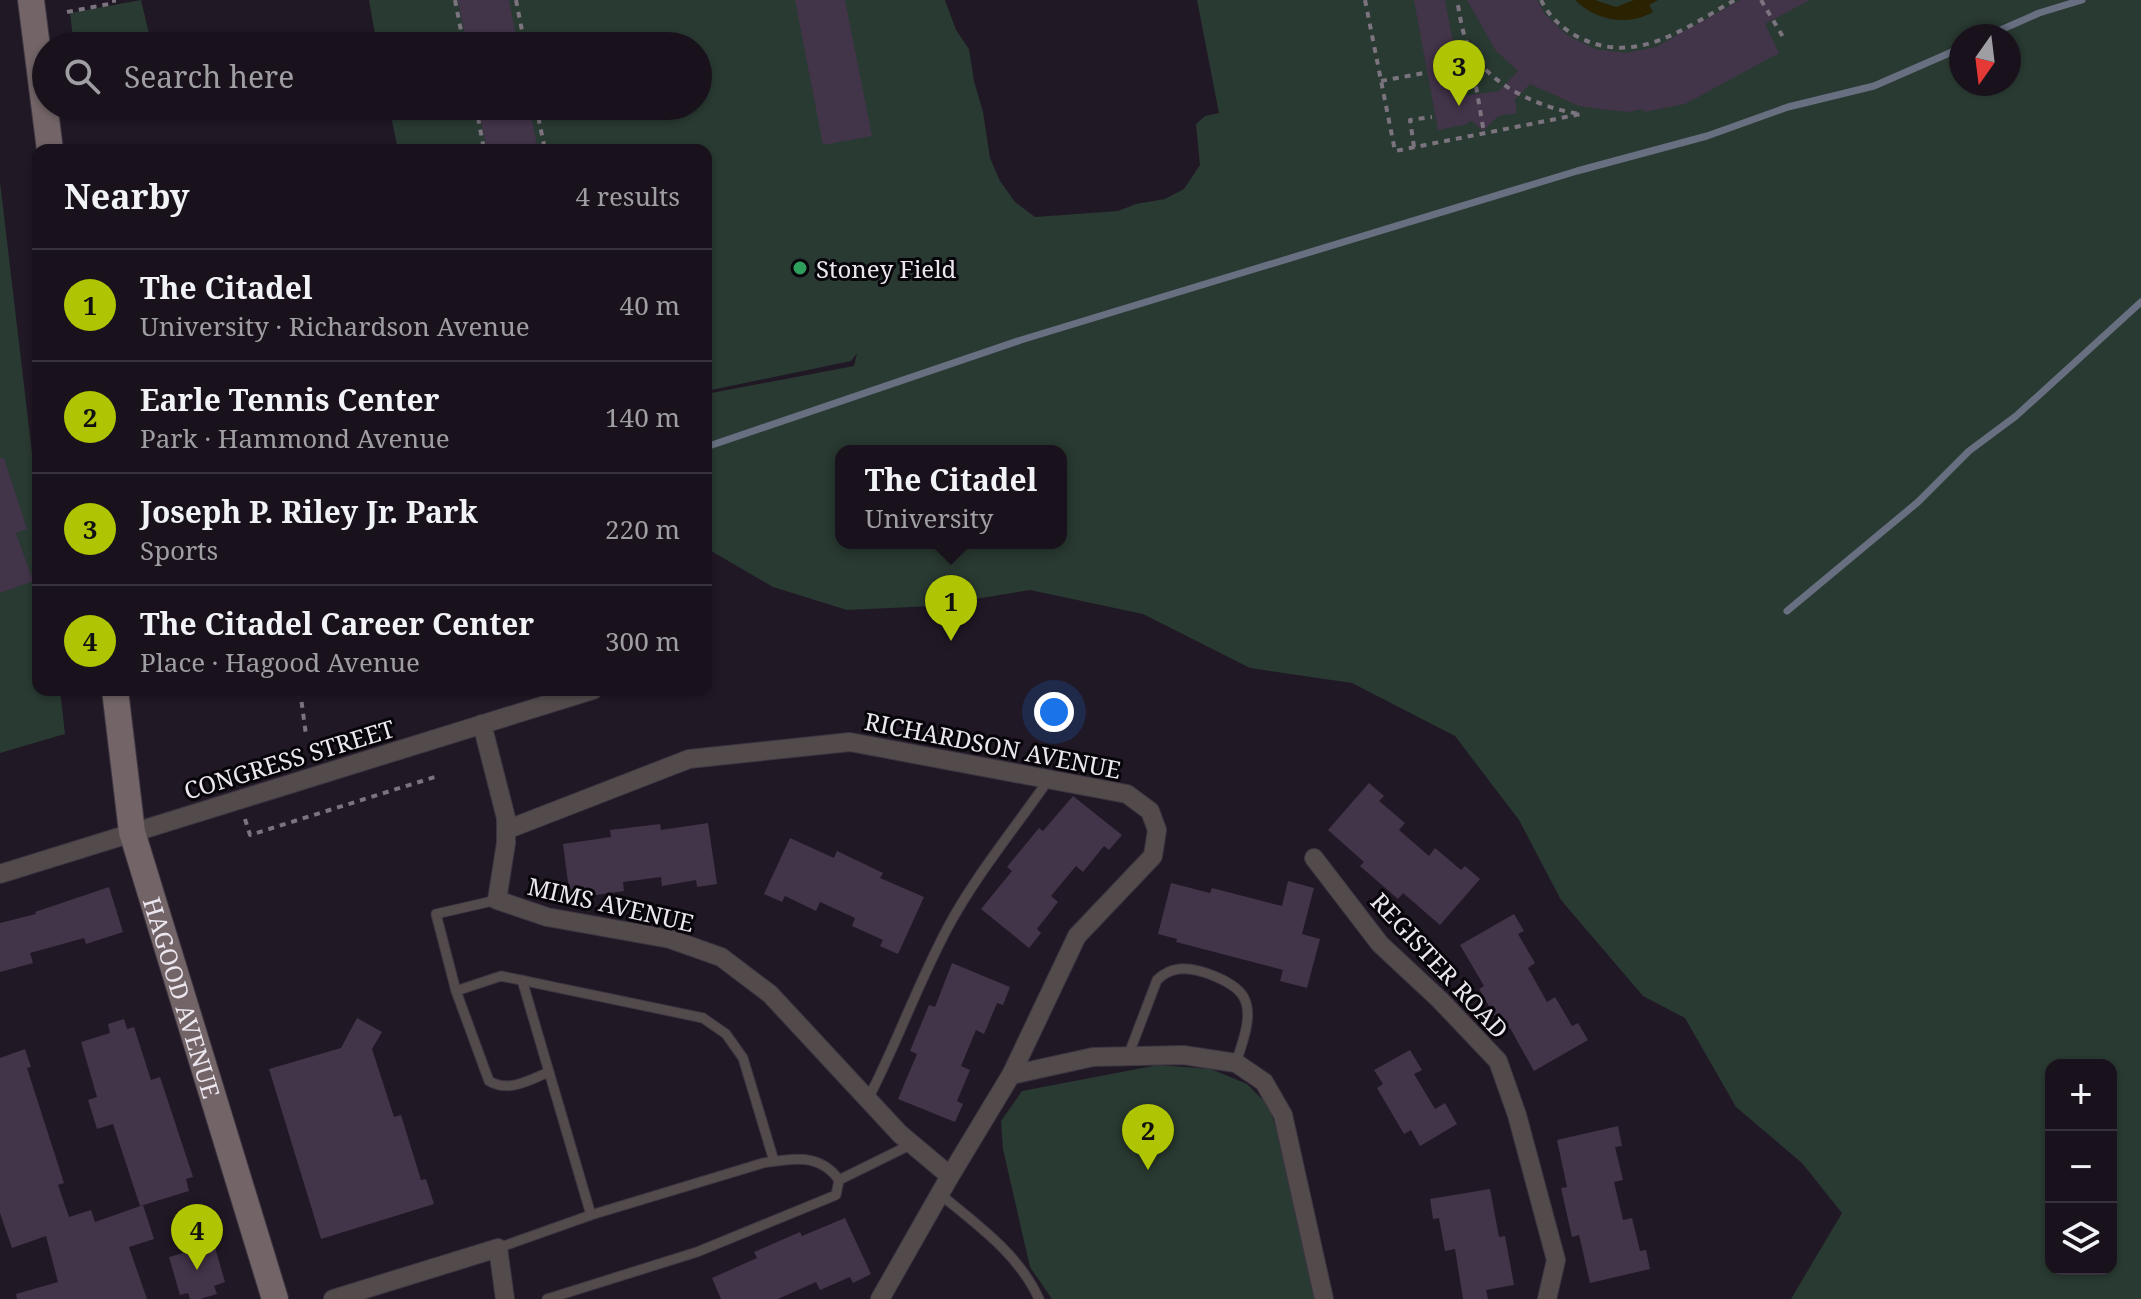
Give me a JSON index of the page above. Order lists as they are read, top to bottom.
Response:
{
  "streets": {
    "street": [
      "RICHARDSON AVENUE",
      "CONGRESS STREET",
      "MIMS AVENUE",
      "REGISTER ROAD",
      "HAGOOD AVENUE"
    ]
  },
  "crossings": [
    ["RICHARDSON AVENUE", "MIMS AVENUE"],
    ["CONGRESS STREET", "MIMS AVENUE"],
    ["CONGRESS STREET", "HAGOOD AVENUE"]
  ],
  "places": ["Stoney Field"],
  "north": "bottom",
  "page": {
    "search": "Search here",
    "pins": [
      "3",
      "1",
      "2",
      "4"
    ],
    "heading": ["Nearby", "4 results"],
    "list": [
      {
        "mark": "1",
        "name": "The Citadel",
        "note": "University · Richardson Avenue",
        "value": "40 m"
      },
      {
        "mark": "2",
        "name": "Earle Tennis Center",
        "note": "Park · Hammond Avenue",
        "value": "140 m"
      },
      {
        "mark": "3",
        "name": "Joseph P. Riley Jr. Park",
        "note": "Sports",
        "value": "220 m"
      },
      {
        "mark": "4",
        "name": "The Citadel Career Center",
        "note": "Place · Hagood Avenue",
        "value": "300 m"
      }
    ],
    "popup": ["The Citadel", "University"],
    "map_buttons": ["+", "−"]
  }
}
